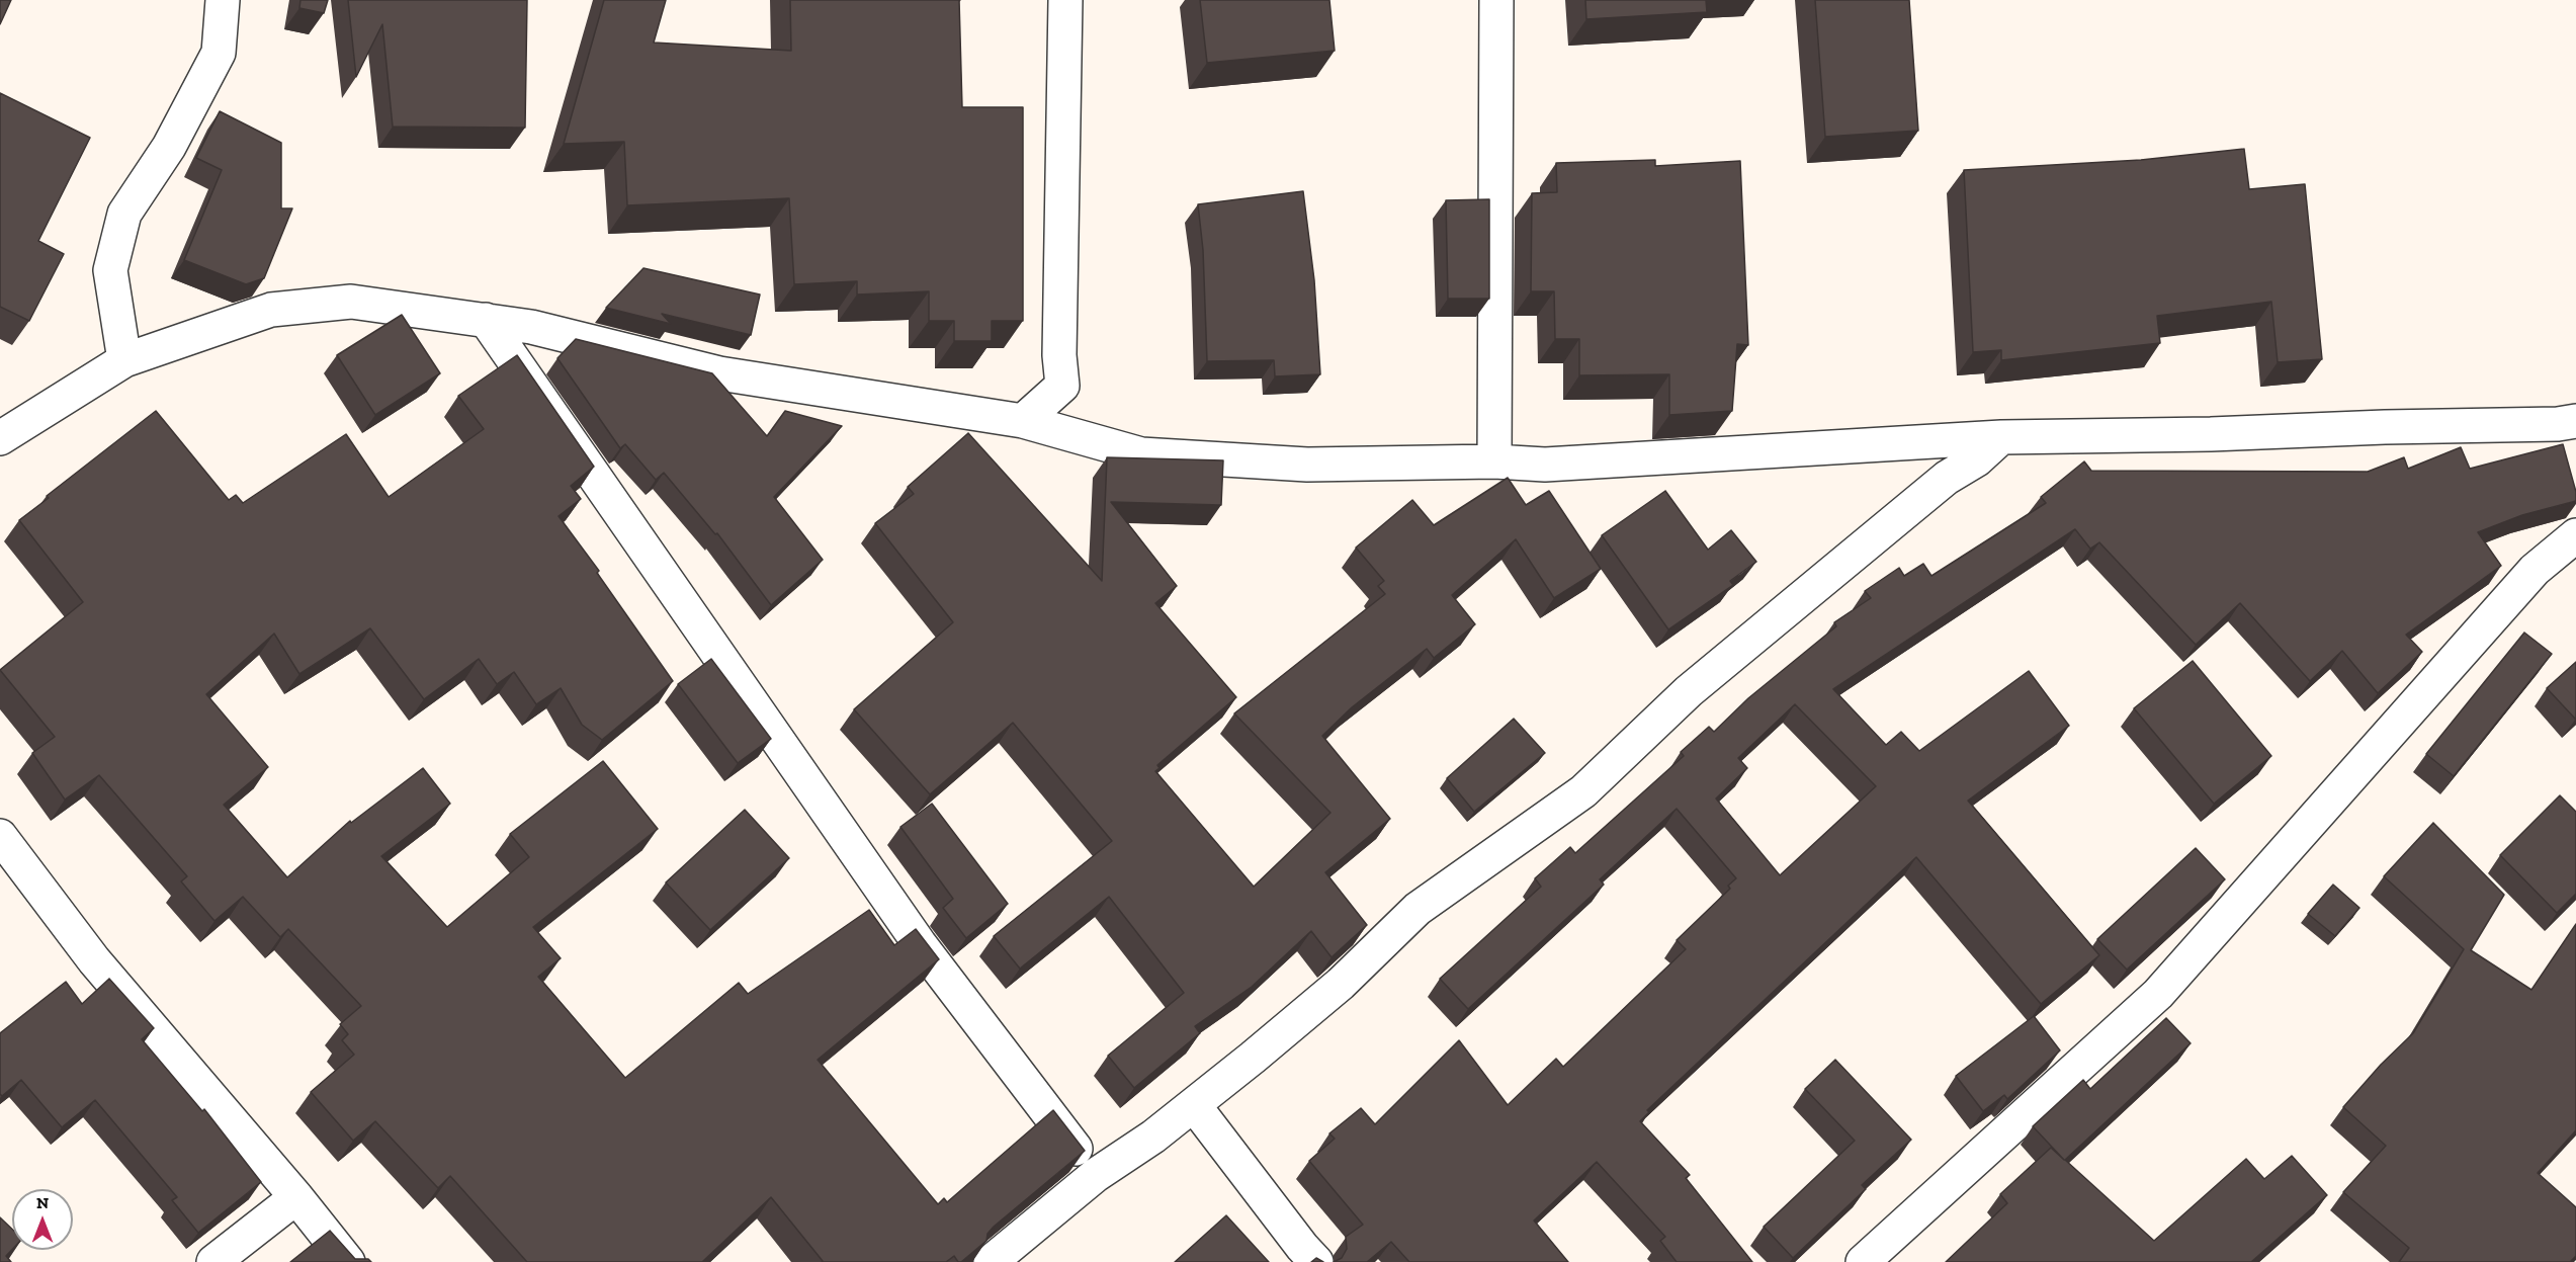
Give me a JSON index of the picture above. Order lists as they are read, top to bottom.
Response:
{
  "north": "top"
}
